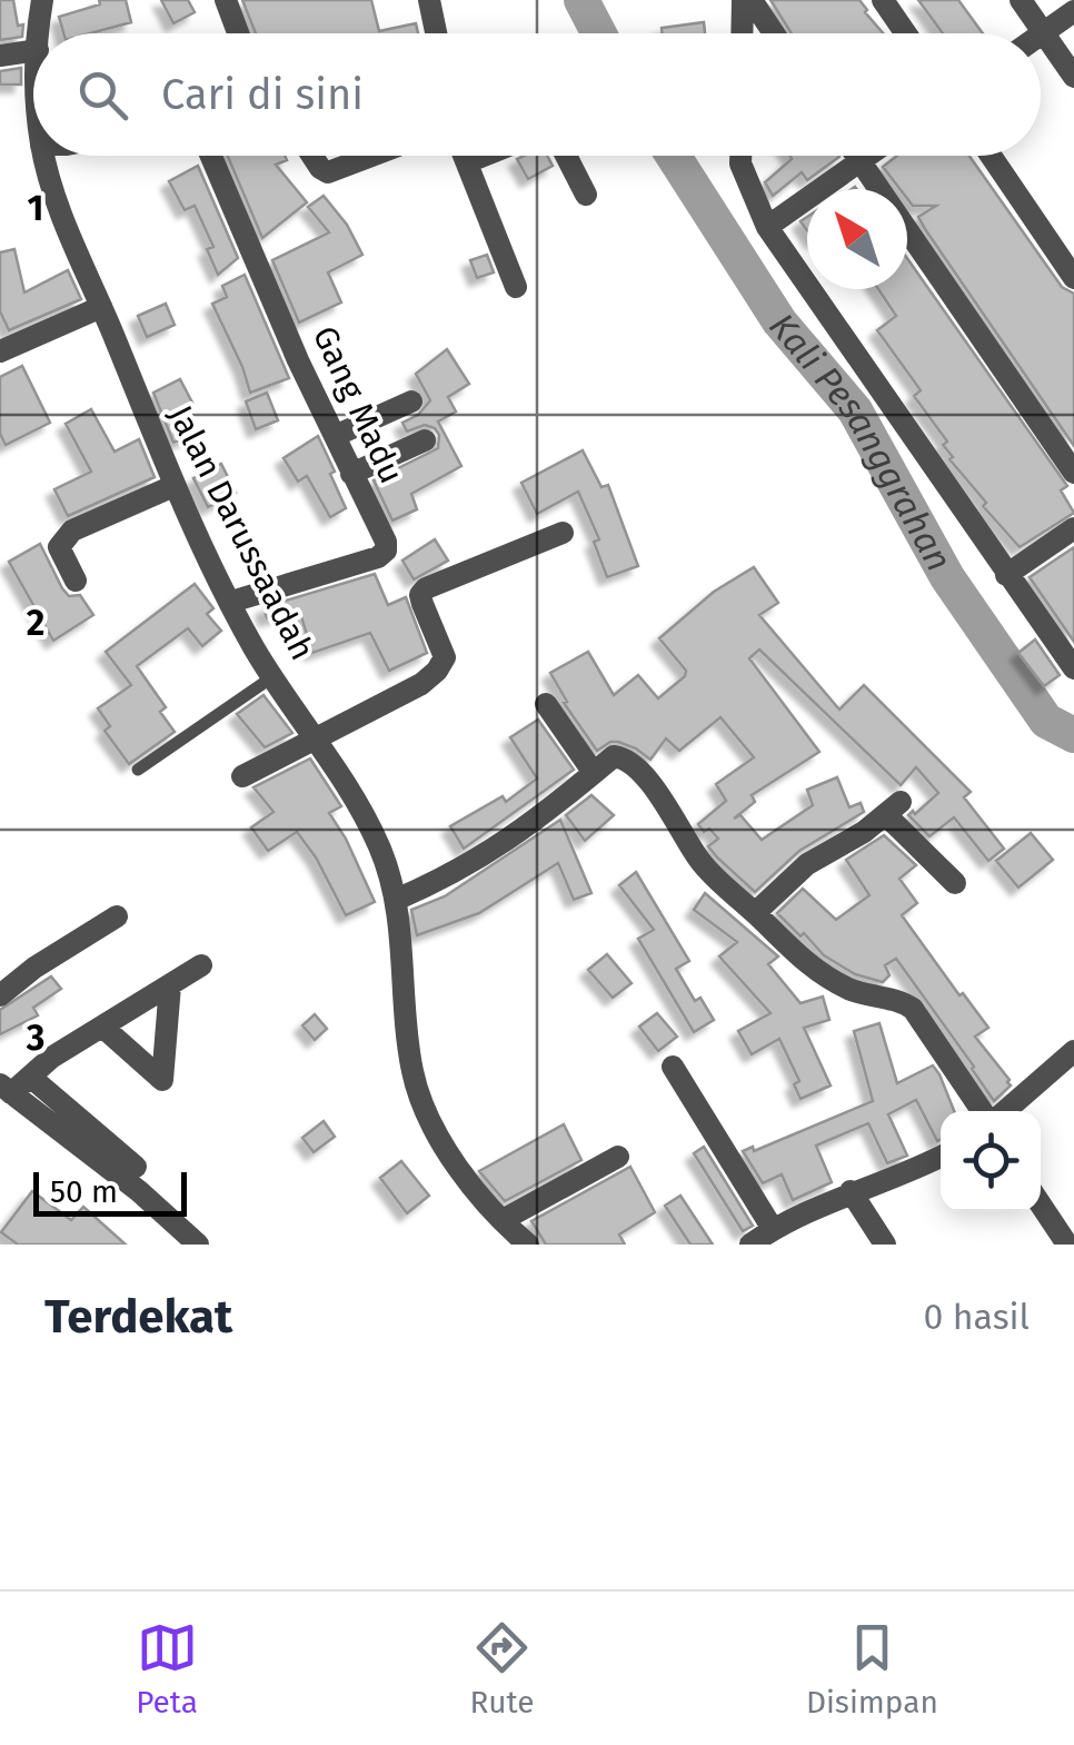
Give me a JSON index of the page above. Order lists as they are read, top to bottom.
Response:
{
  "streets": {
    "street": ["Gang Madu", "Jalan Darussaadah"]
  },
  "crossings": [
    ["Gang Madu", "Jalan Darussaadah"]
  ],
  "water": ["Kali Pesanggrahan"],
  "scale_bar": "50 m",
  "north": "top left",
  "page": {
    "search": "Cari di sini",
    "scale": "50 m",
    "heading": ["Terdekat", "0 hasil"],
    "nav": ["Peta", "Rute", "Disimpan"]
  },
  "grid": {
    "rows": ["1", "2", "3"]
  }
}
